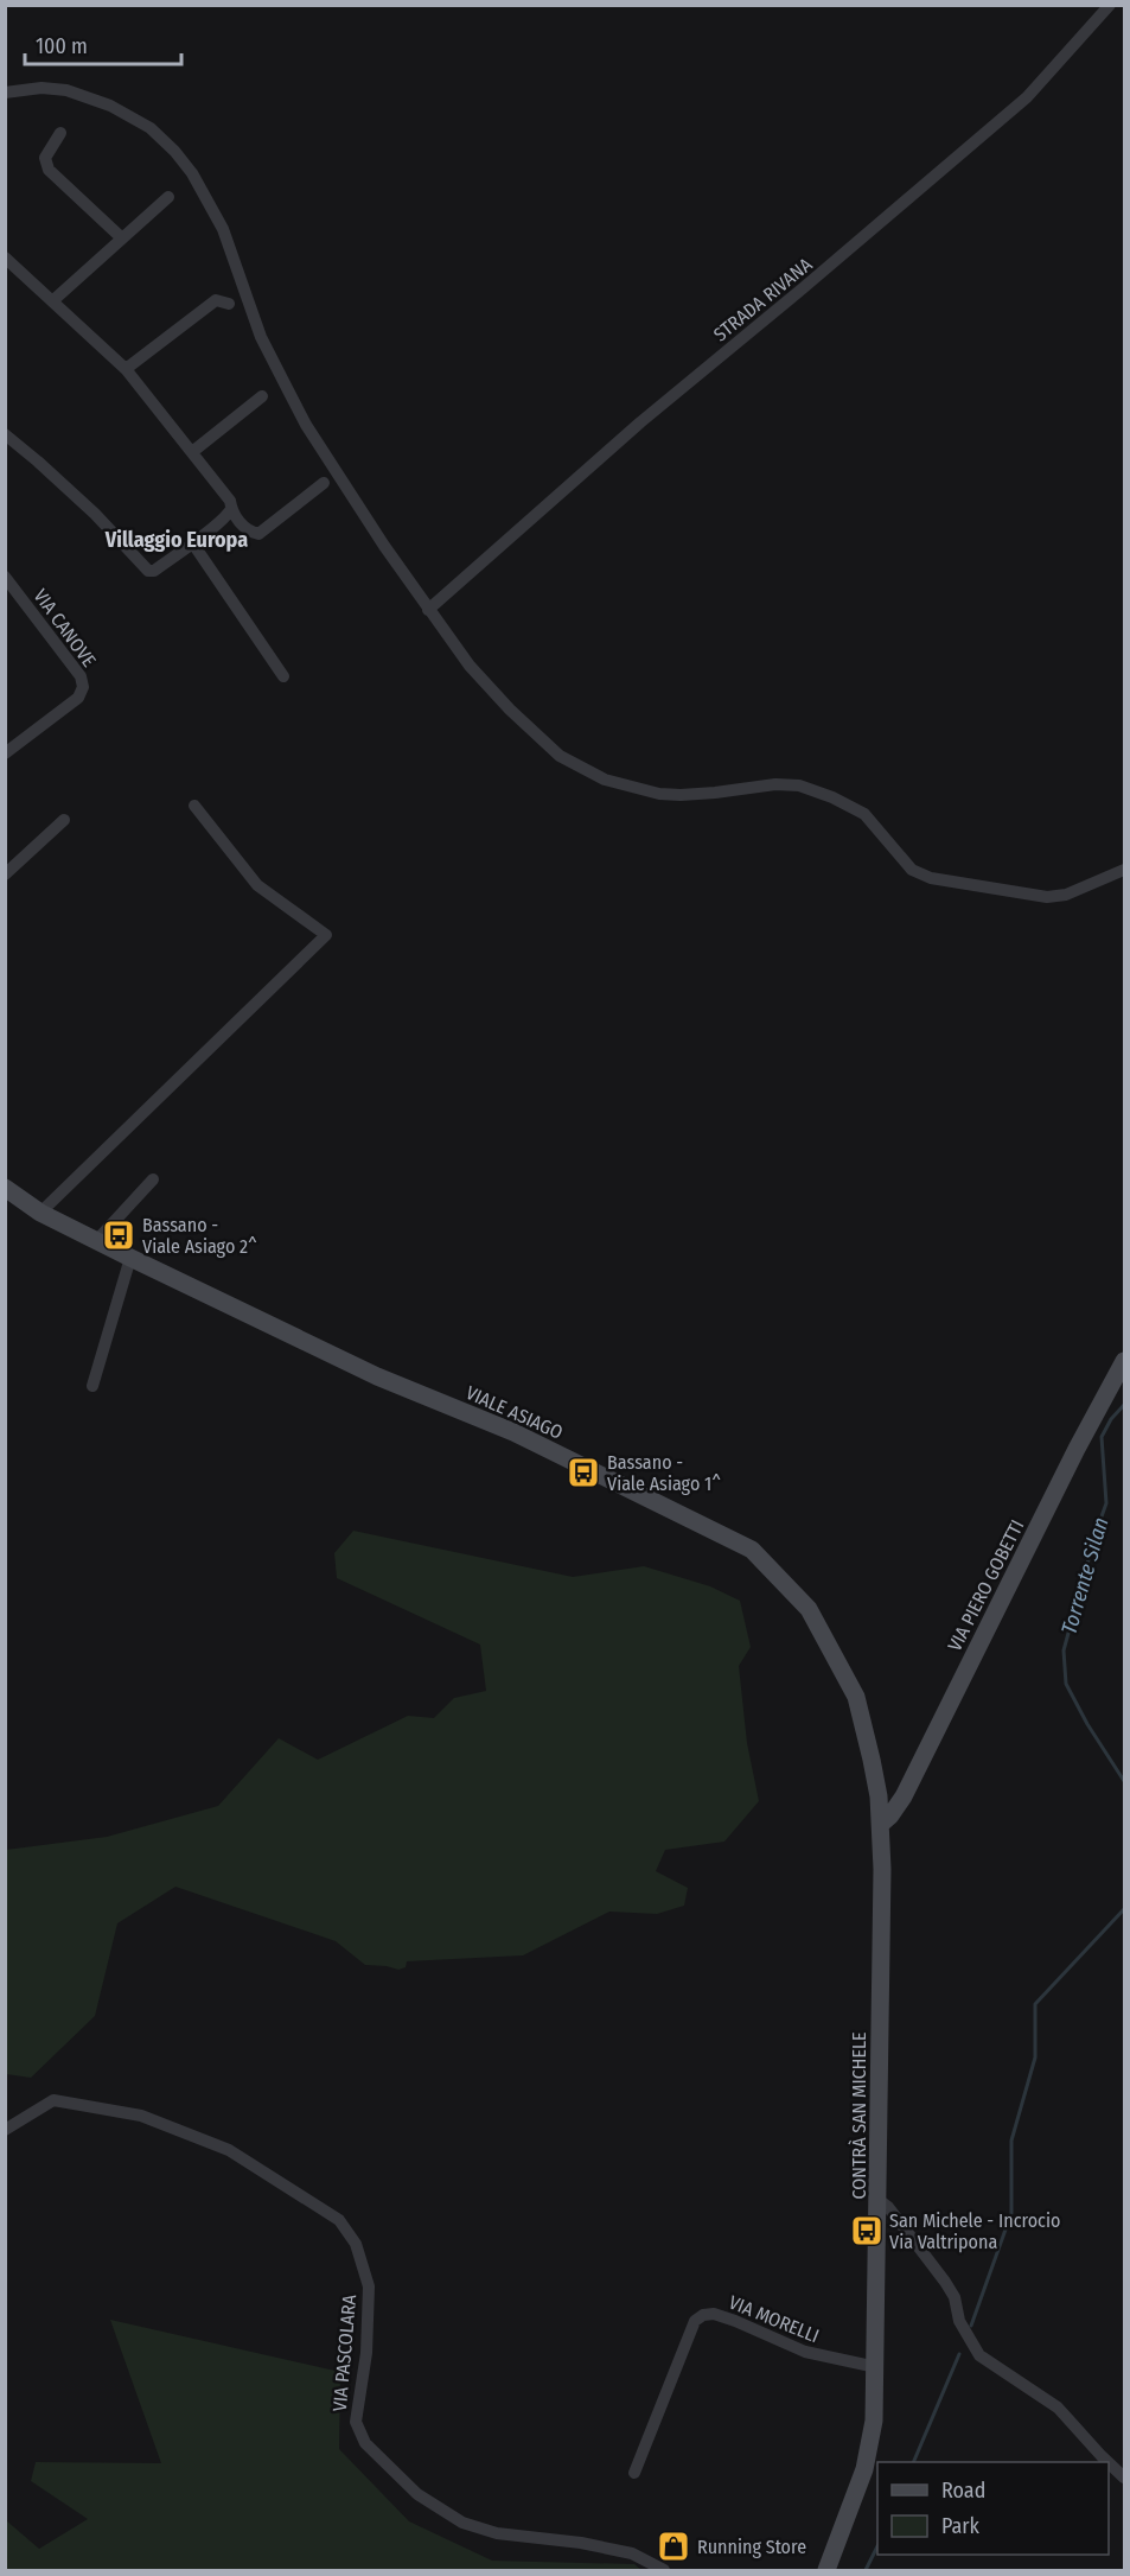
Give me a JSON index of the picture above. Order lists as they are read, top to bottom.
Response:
{
  "streets": {
    "main road": ["VIALE ASIAGO", "VIA PIERO GOBETTI", "CONTRÀ SAN MICHELE"],
    "street": [
      "STRADA RIVANA",
      "VIA CANOVE",
      "VIA MORELLI",
      "VIA PASCOLARA"
    ]
  },
  "crossings": [
    ["VIALE ASIAGO", "VIA PIERO GOBETTI"],
    ["VIALE ASIAGO", "CONTRÀ SAN MICHELE"],
    ["VIA PIERO GOBETTI", "CONTRÀ SAN MICHELE"],
    ["CONTRÀ SAN MICHELE", "VIA MORELLI"]
  ],
  "districts": ["Villaggio Europa"],
  "water": ["Torrente Silan"],
  "places": {
    "bus stop": ["Bassano - Viale Asiago 2^", "Bassano - Viale Asiago 1^", "San Michele - Incrocio Via Valtripona"],
    "shop": ["Running Store"]
  },
  "legend": ["Road", "Park"],
  "scale_bar": "100 m"
}
